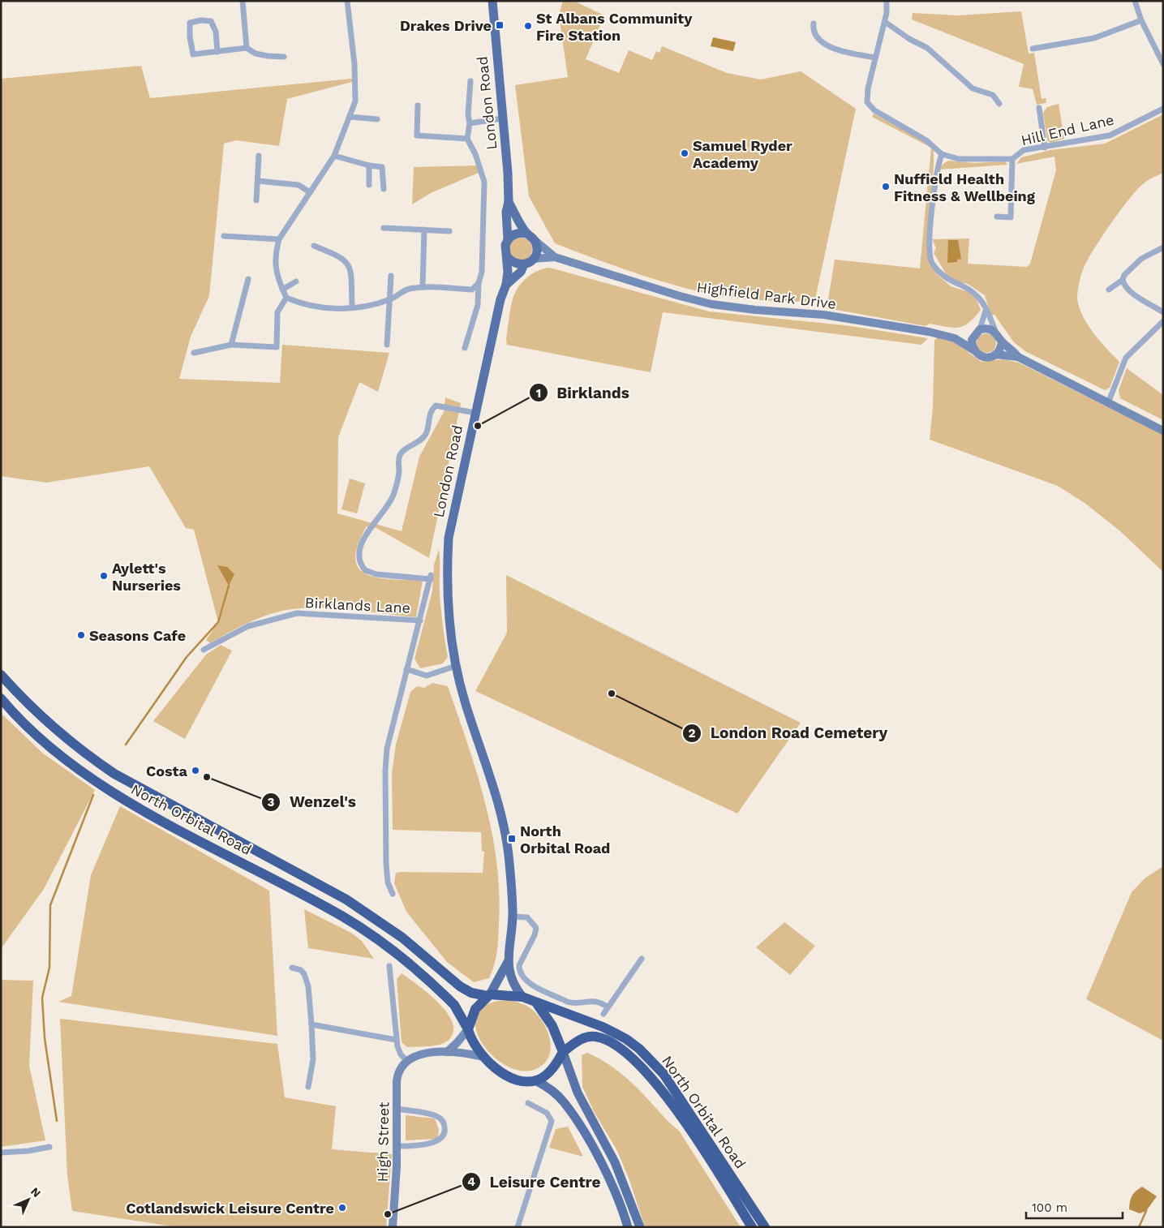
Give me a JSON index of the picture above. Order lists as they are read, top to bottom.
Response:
{
  "streets": {
    "highway": ["North Orbital Road"],
    "main road": ["London Road"],
    "street": [
      "Hill End Lane",
      "Highfield Park Drive",
      "Birklands Lane",
      "High Street"
    ]
  },
  "crossings": [
    ["London Road", "Highfield Park Drive"],
    ["London Road", "North Orbital Road"]
  ],
  "places": {
    "transit": ["Drakes Drive", "North Orbital Road"],
    "other": [
      "St Albans Community Fire Station",
      "Samuel Ryder Academy",
      "Nuffield Health Fitness & Wellbeing",
      "Birklands",
      "Aylett's Nurseries",
      "Seasons Cafe",
      "London Road Cemetery",
      "Costa",
      "Wenzel's",
      "Cotlandswick Leisure Centre",
      "Leisure Centre"
    ]
  },
  "scale_bar": "100 m",
  "north": "top right"
}
